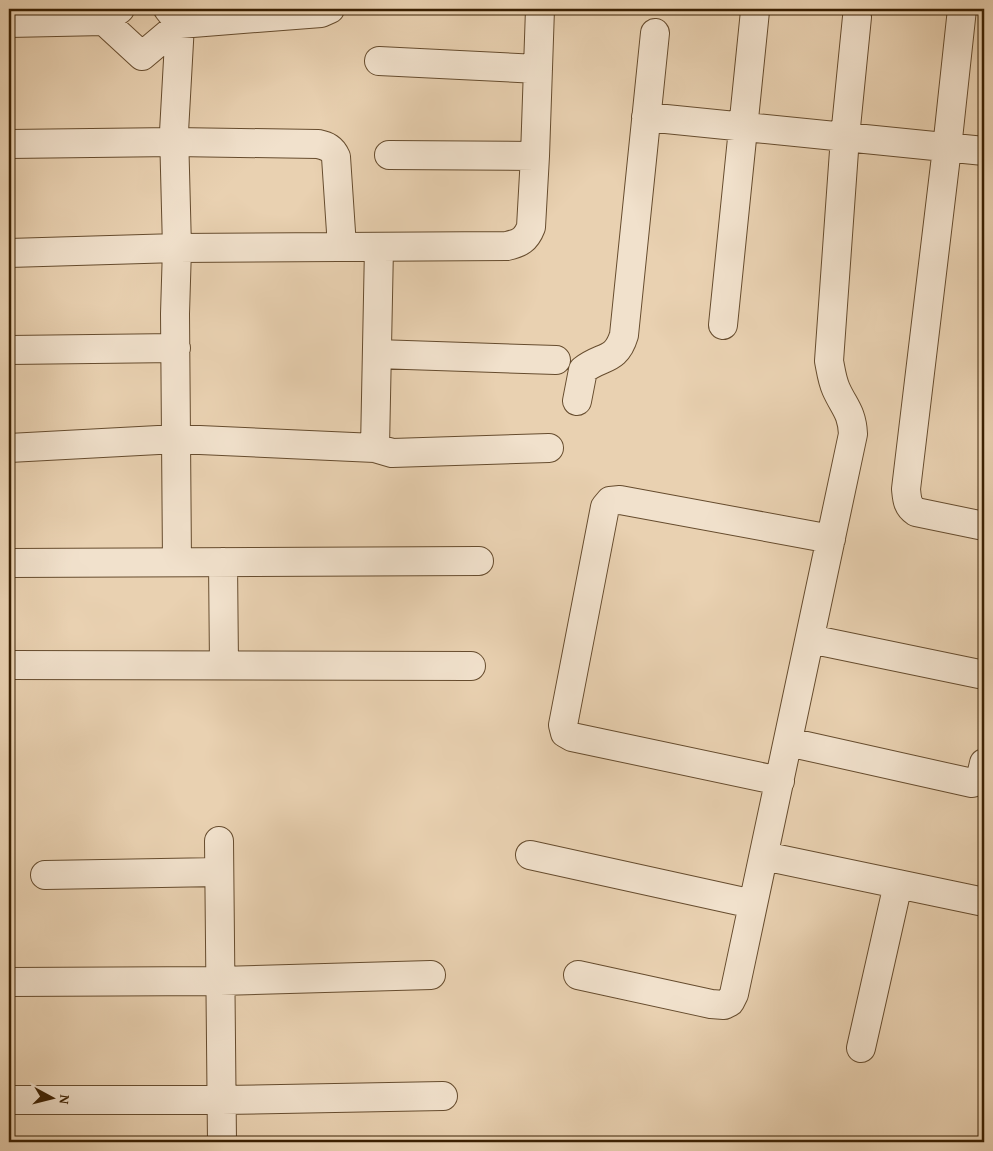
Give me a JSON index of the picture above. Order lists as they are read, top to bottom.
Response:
{
  "north": "right"
}
